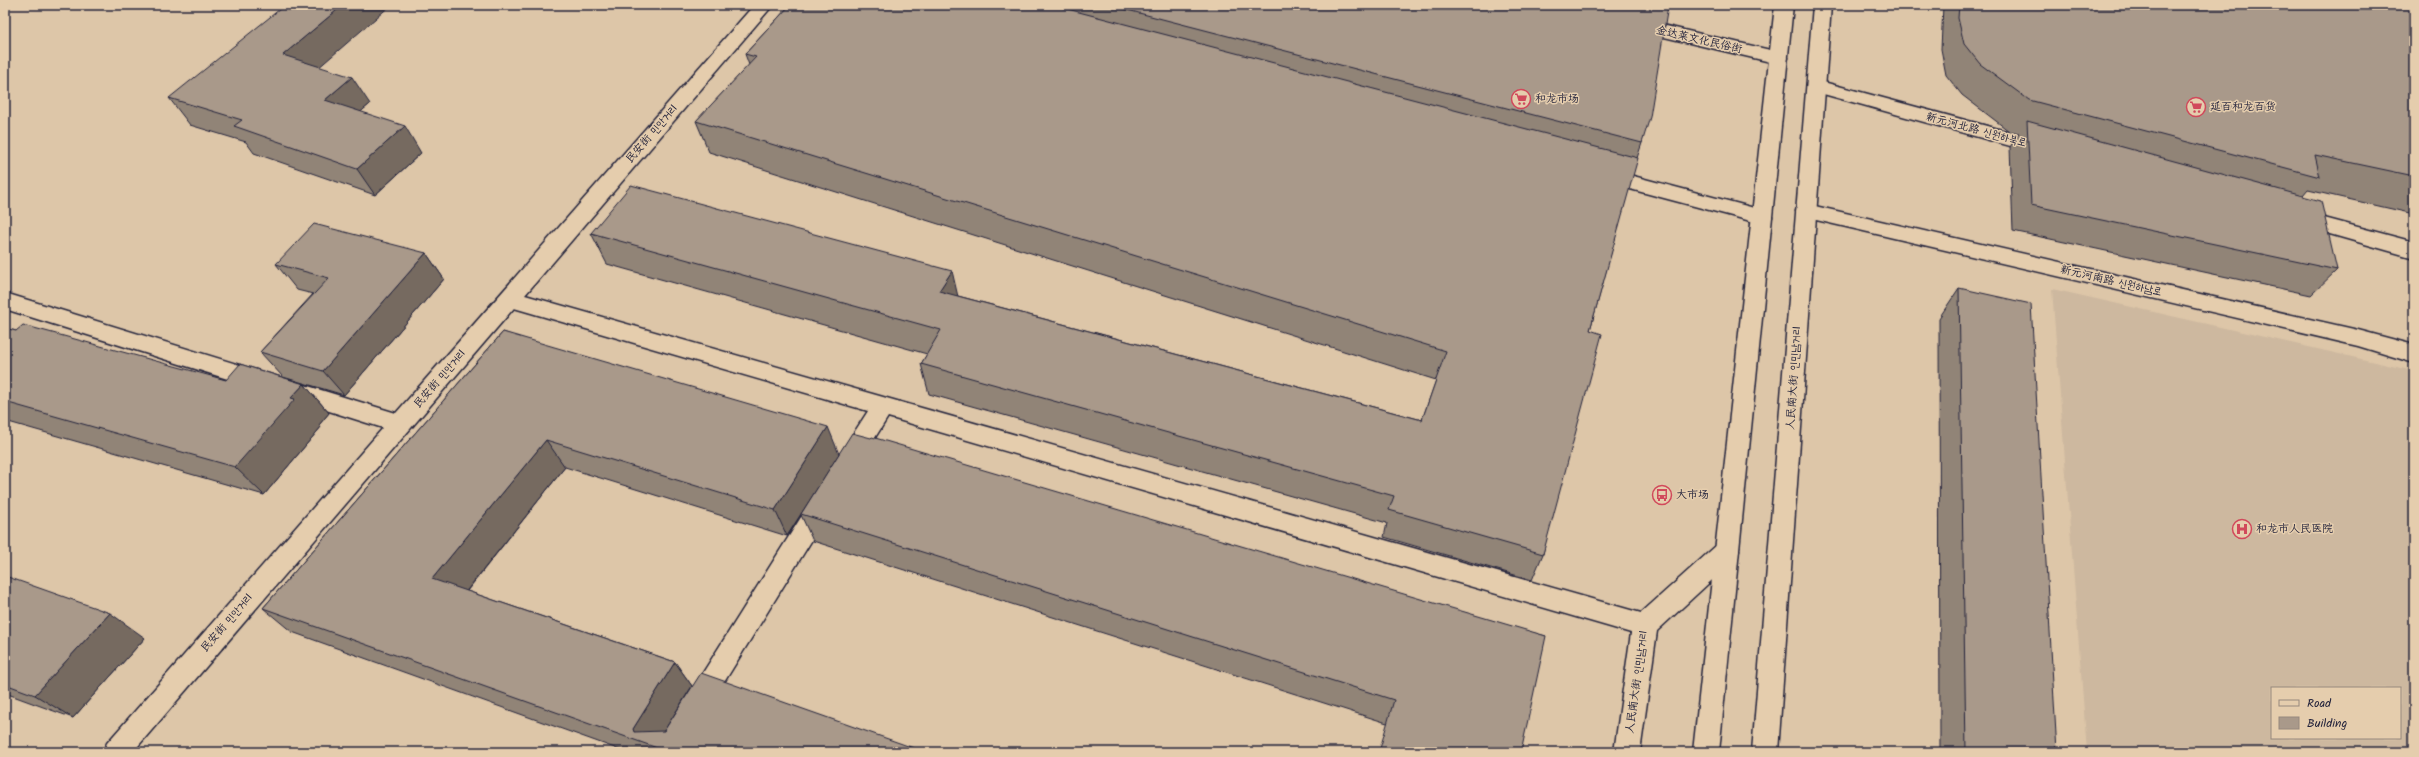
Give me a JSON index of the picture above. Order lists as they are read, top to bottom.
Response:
{
  "streets": {
    "street": [
      "金达莱文化民俗街",
      "新元河北路 신원하북로",
      "民安街 민안거리",
      "新元河南路 신원하남로",
      "人民南大街 인민남거리"
    ]
  },
  "crossings": [
    ["新元河北路 신원하북로", "人民南大街 인민남거리"],
    ["新元河南路 신원하남로", "人民南大街 인민남거리"]
  ],
  "places": {
    "supermarket": ["和龙市场", "延百和龙百货"],
    "bus stop": ["大市场"],
    "hospital": ["和龙市人民医院"]
  },
  "legend": ["Road", "Building"]
}
